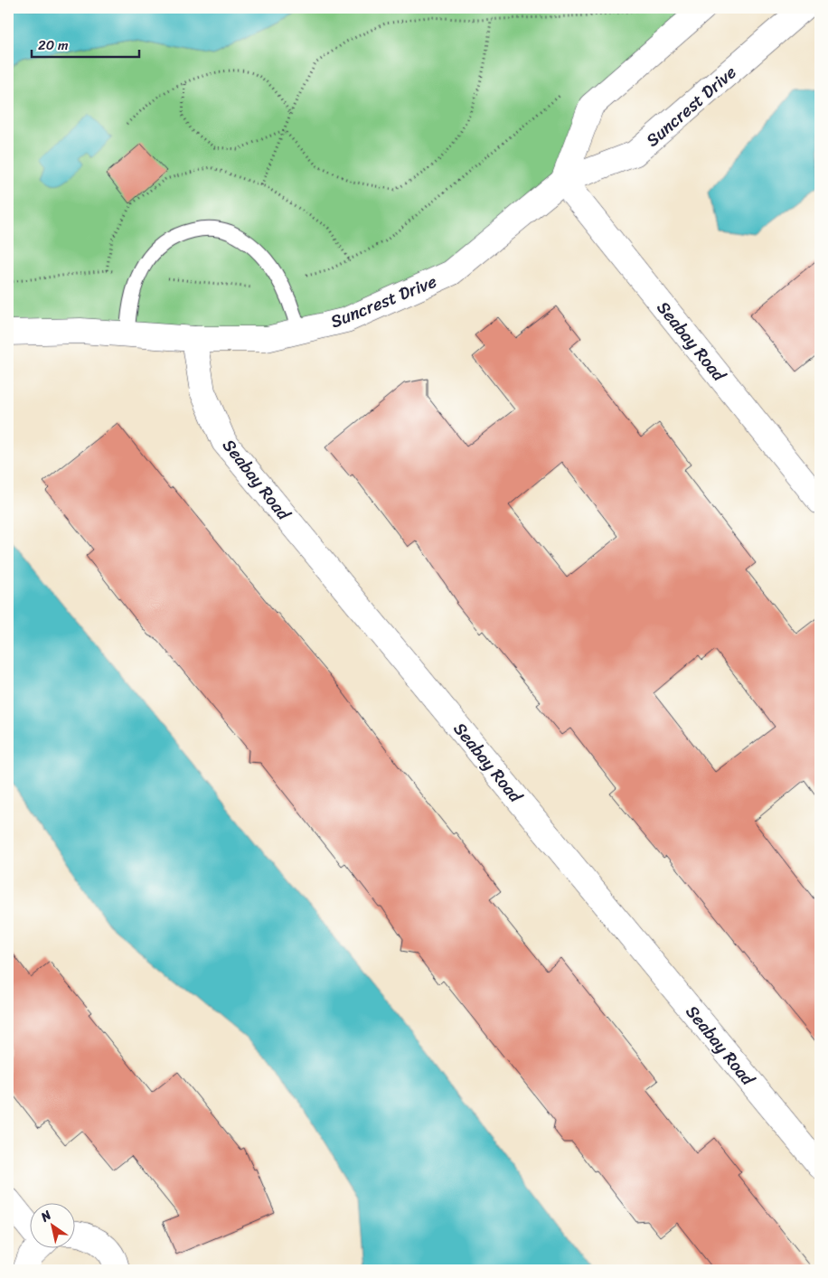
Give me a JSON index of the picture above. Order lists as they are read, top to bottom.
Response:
{
  "streets": {
    "street": ["Suncrest Drive", "Seabay Road"]
  },
  "crossings": [
    ["Suncrest Drive", "Seabay Road"]
  ],
  "scale_bar": "20 m",
  "north": "top left"
}
